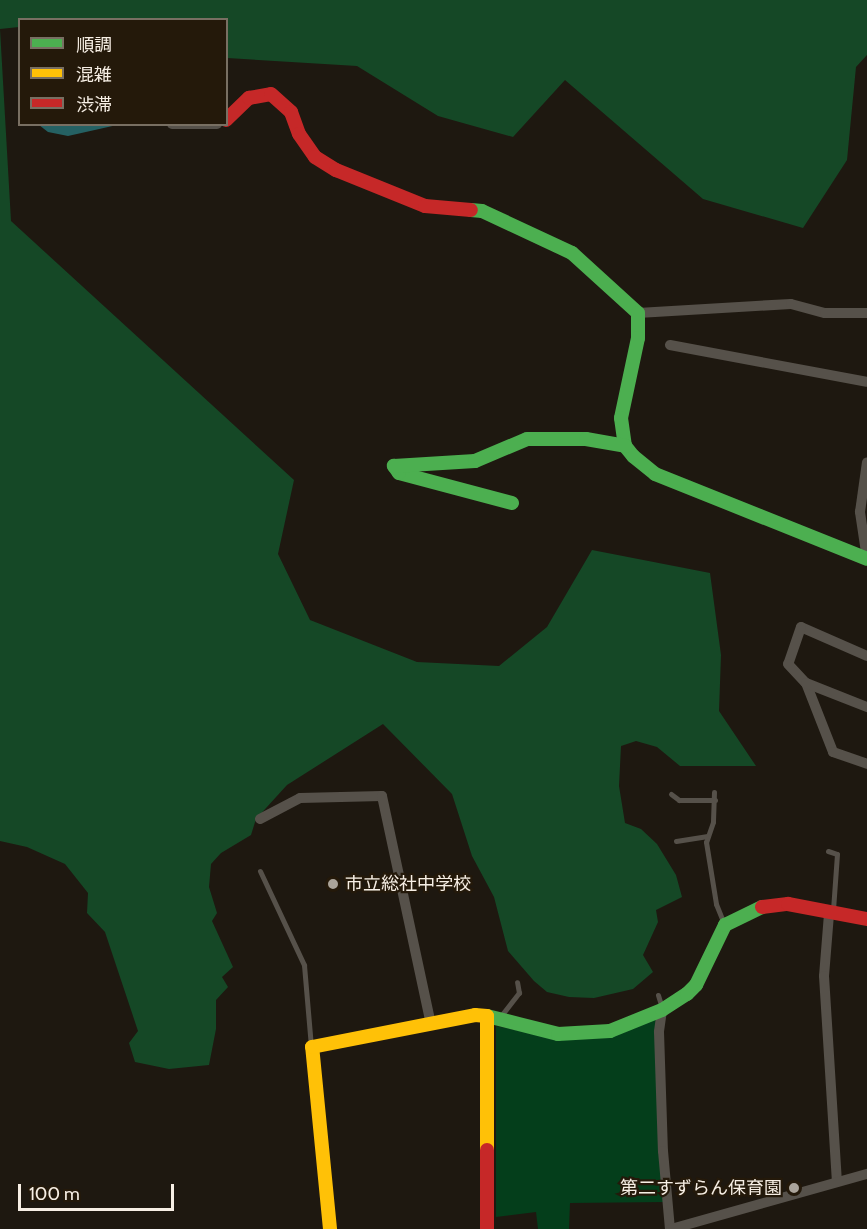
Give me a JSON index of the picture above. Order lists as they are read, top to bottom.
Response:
{
  "places": ["市立総社中学校", "第二すずらん保育園"],
  "legend": ["順調", "混雑", "渋滞"],
  "scale_bar": "100 m"
}
